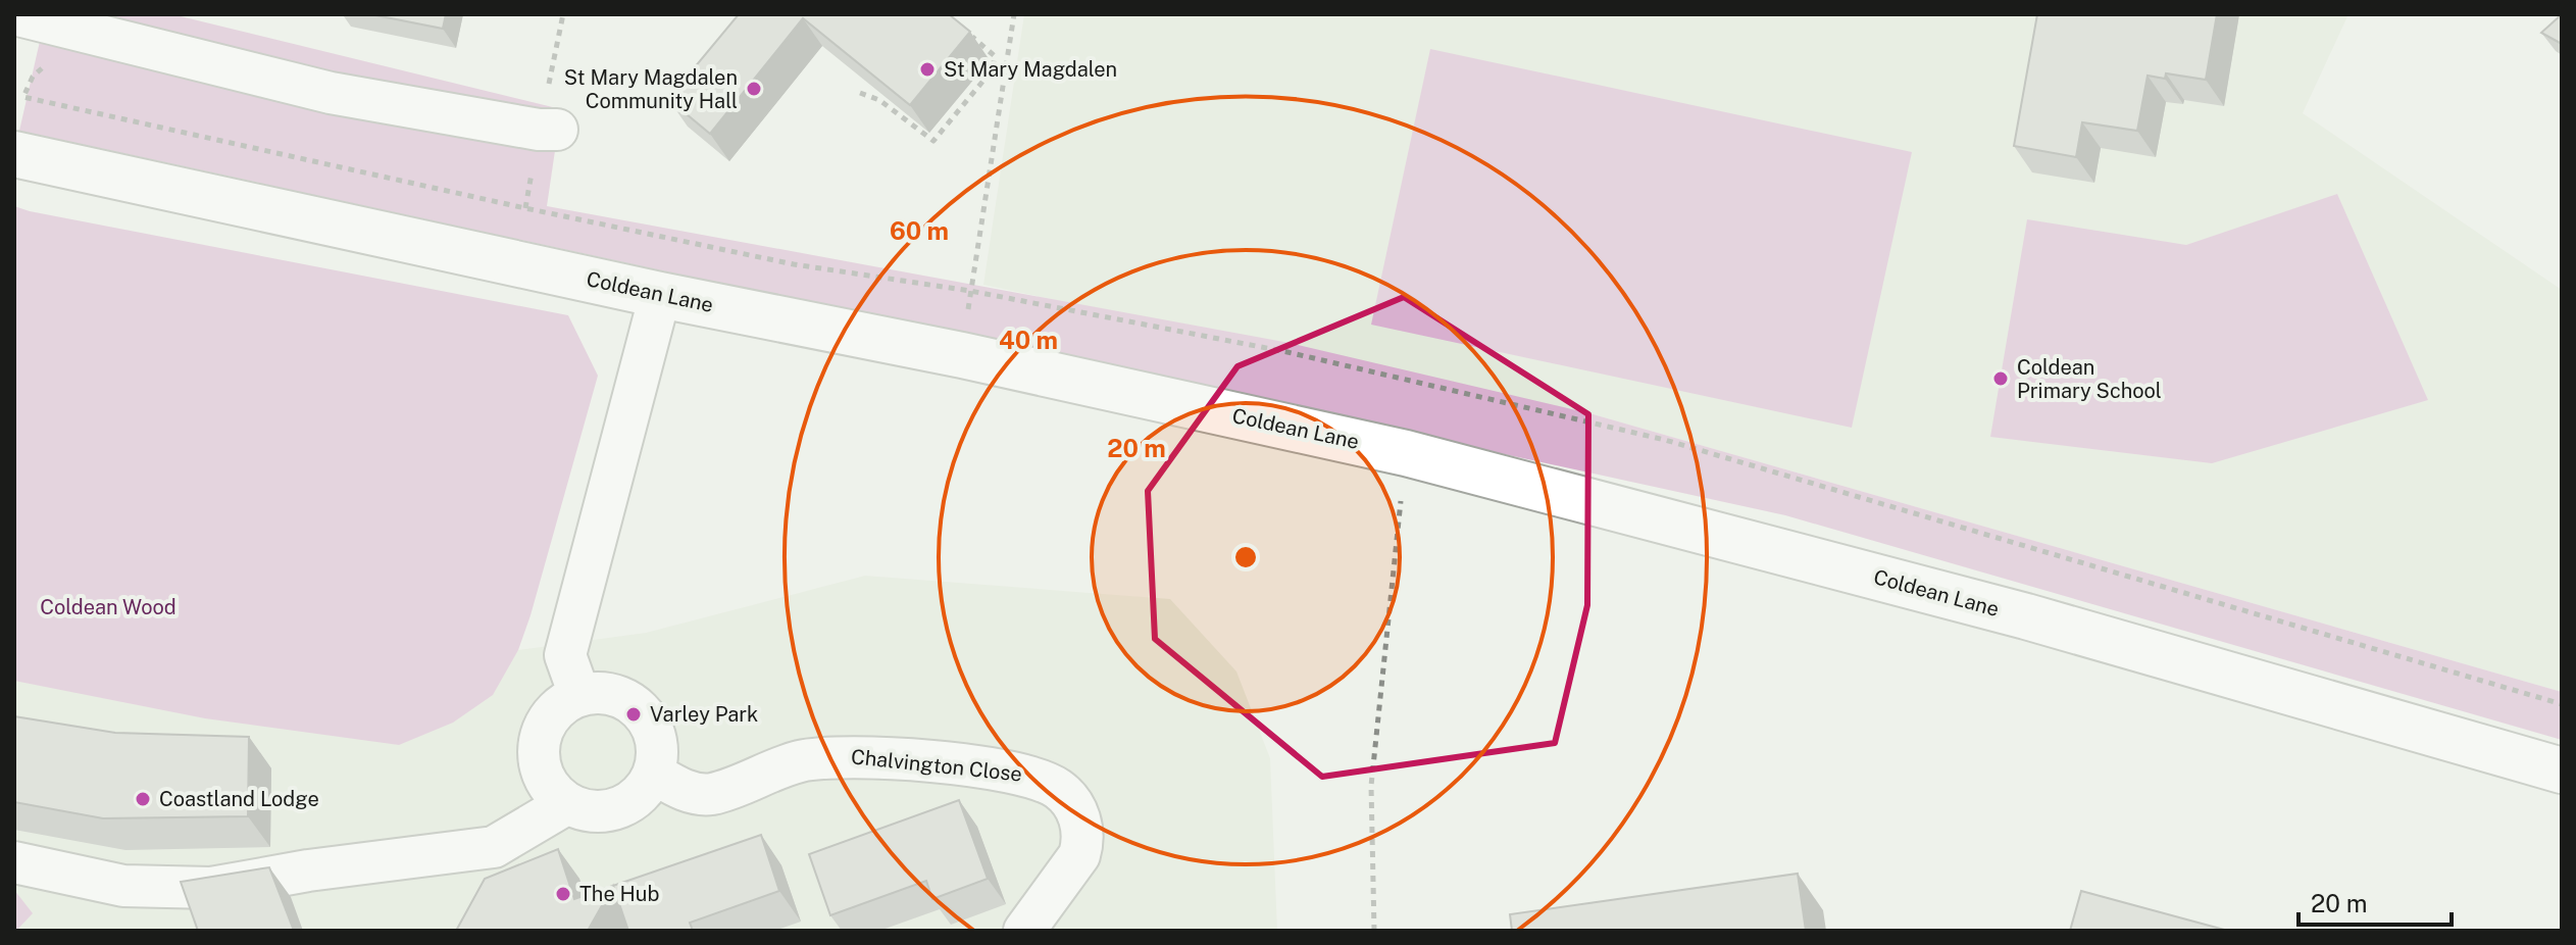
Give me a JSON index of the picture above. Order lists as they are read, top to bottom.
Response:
{
  "streets": {
    "street": ["Coldean Lane", "Chalvington Close"]
  },
  "parks": ["Coldean Wood"],
  "places": [
    "St Mary Magdalen",
    "St Mary Magdalen Community Hall",
    "Coldean Primary School",
    "Varley Park",
    "Coastland Lodge",
    "The Hub"
  ],
  "scale_bar": "20 m",
  "rings": ["60 m", "40 m", "20 m"]
}
